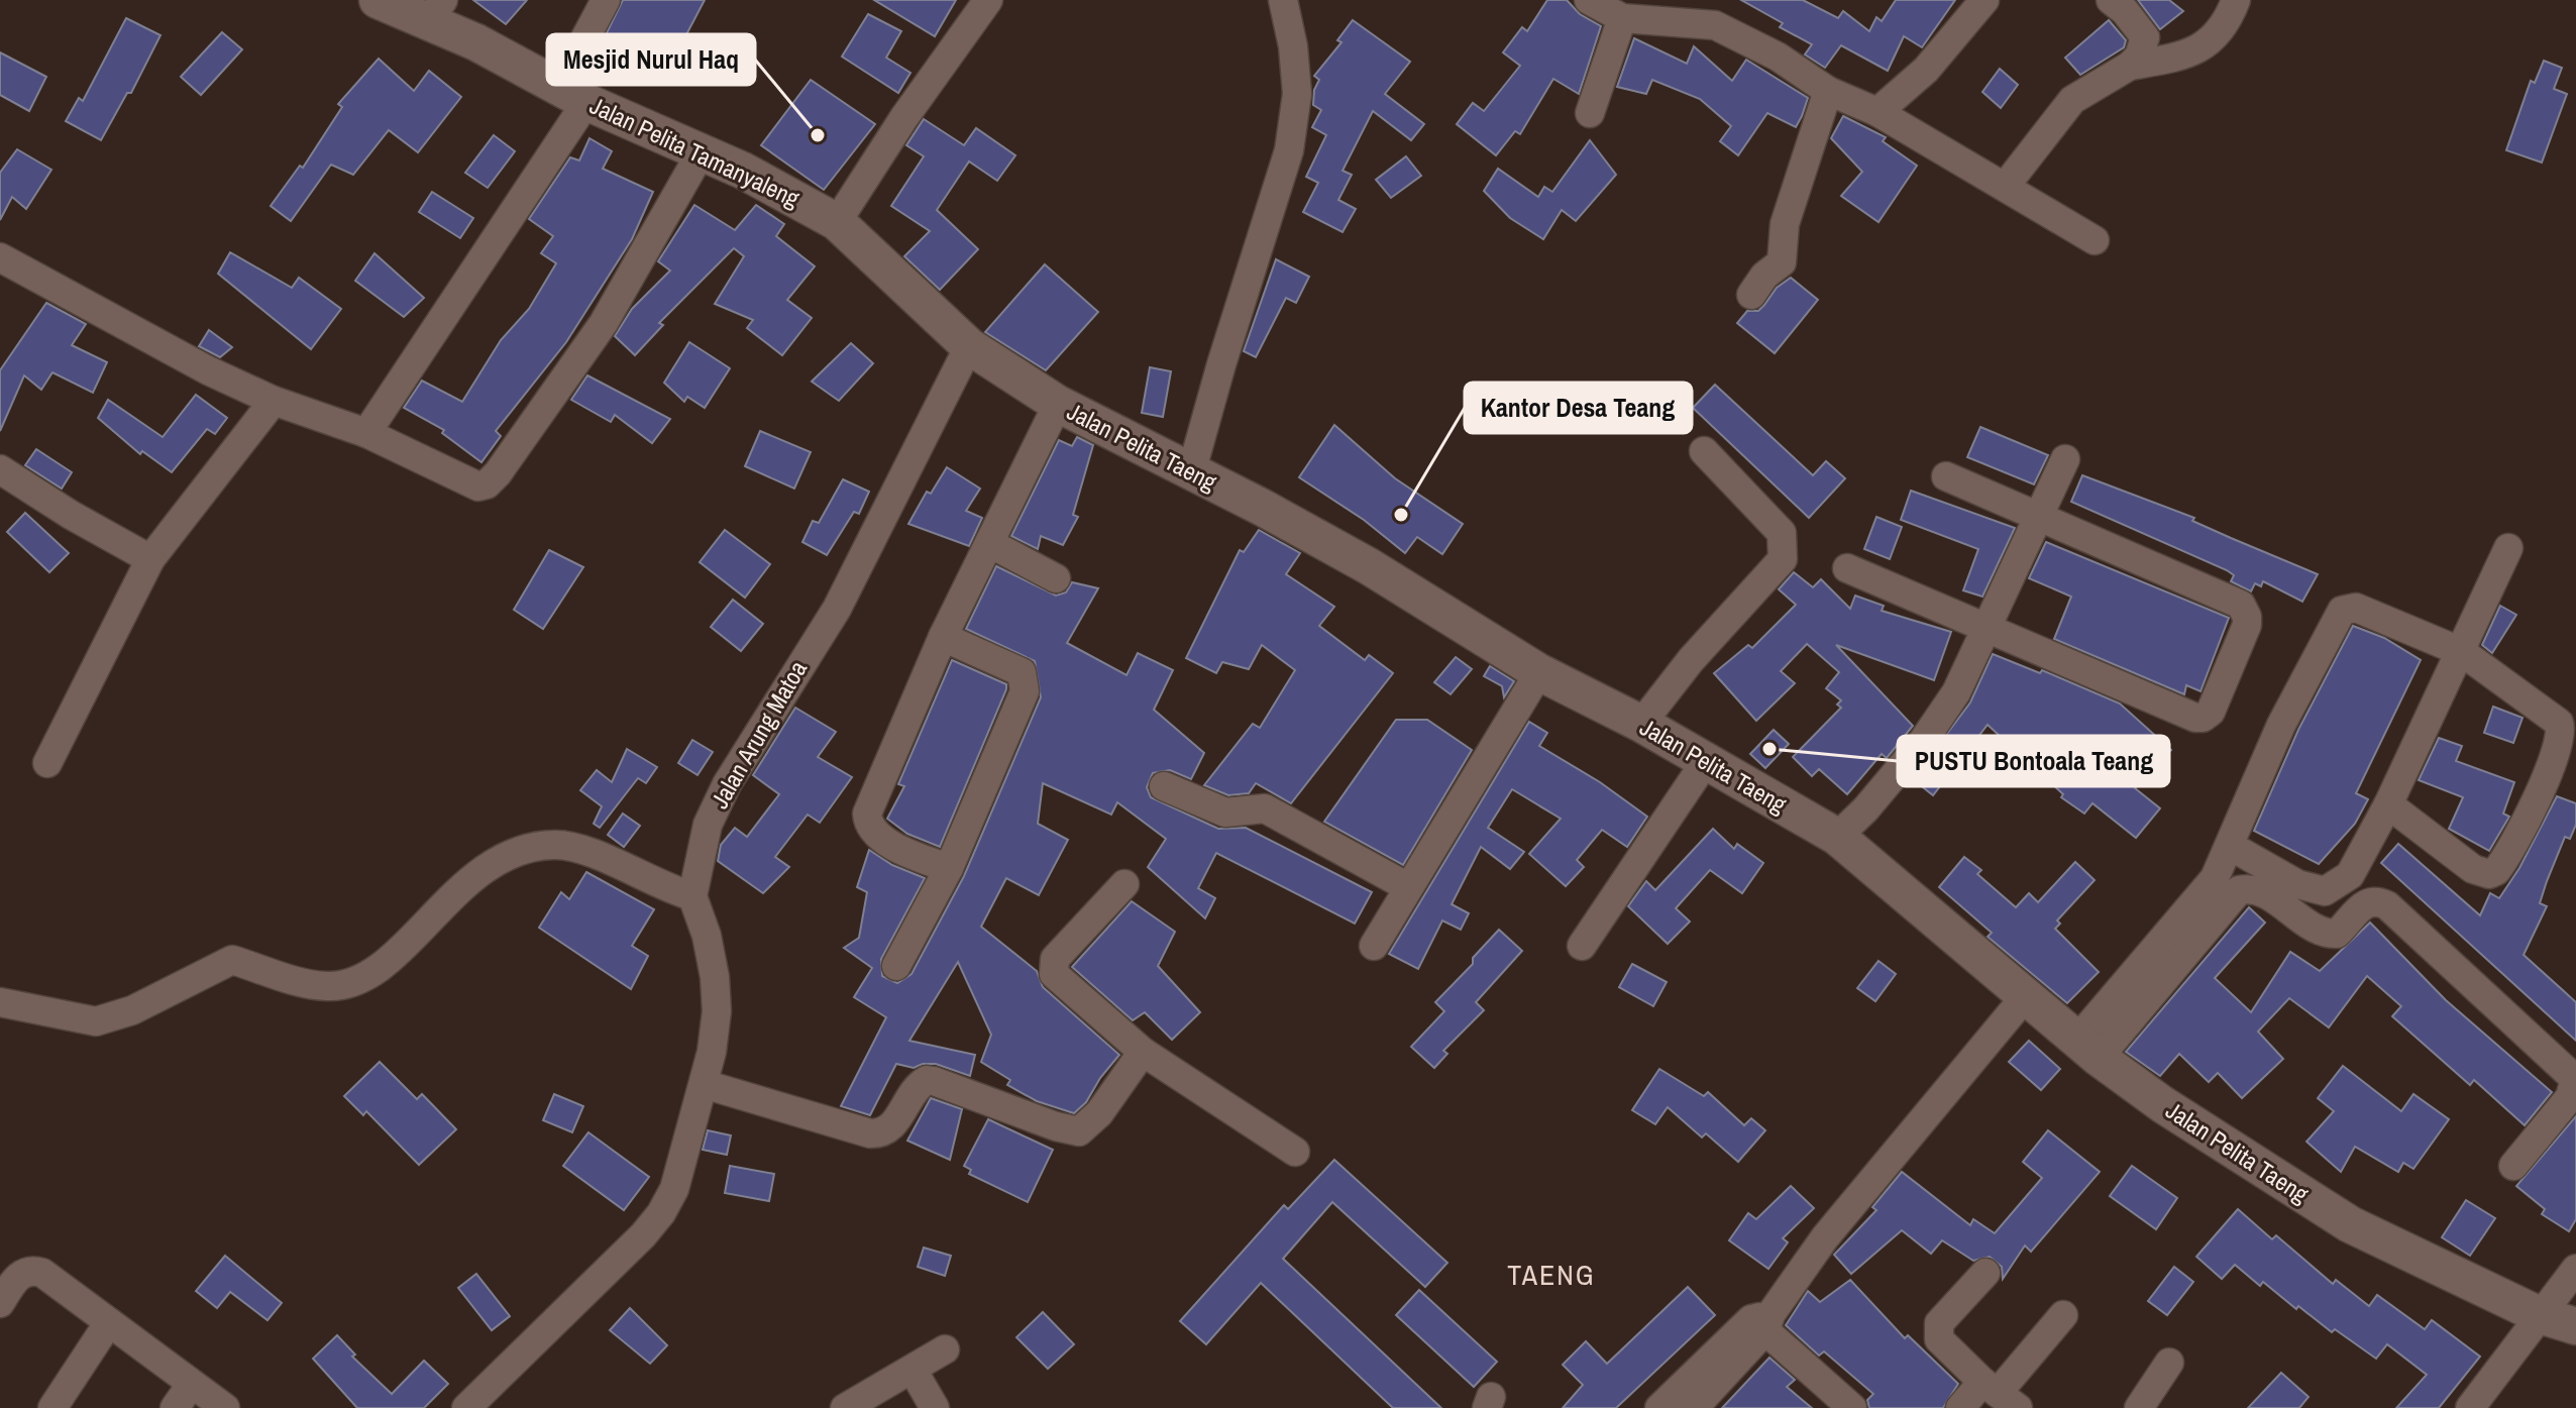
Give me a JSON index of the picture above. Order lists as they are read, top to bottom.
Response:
{
  "streets": {
    "street": ["Jalan Pelita Tamanyaleng", "Jalan Pelita Taeng", "Jalan Arung Matoa"]
  },
  "crossings": [
    ["Jalan Pelita Tamanyaleng", "Jalan Pelita Taeng"],
    ["Jalan Pelita Taeng", "Jalan Arung Matoa"]
  ],
  "districts": ["TAENG"],
  "places": ["Mesjid Nurul Haq", "Kantor Desa Teang", "PUSTU Bontoala Teang"]
}
